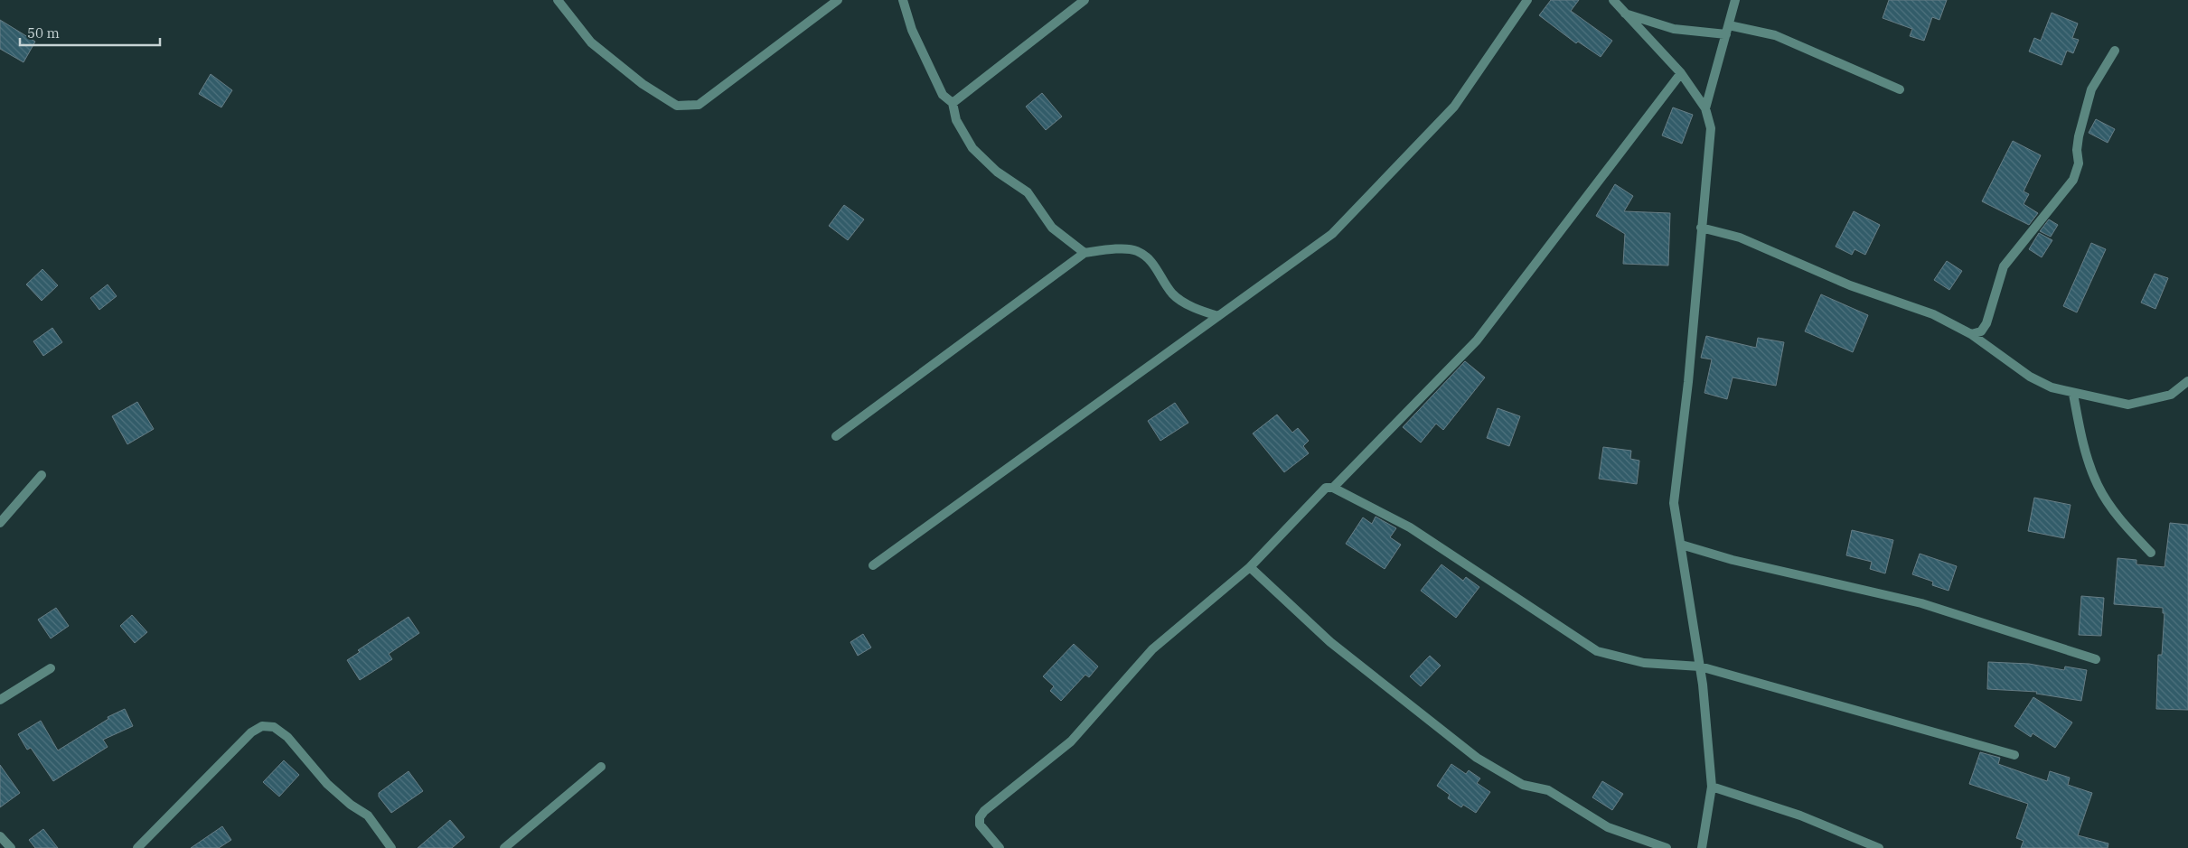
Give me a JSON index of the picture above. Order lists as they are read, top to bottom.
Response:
{
  "scale_bar": "50 m"
}
